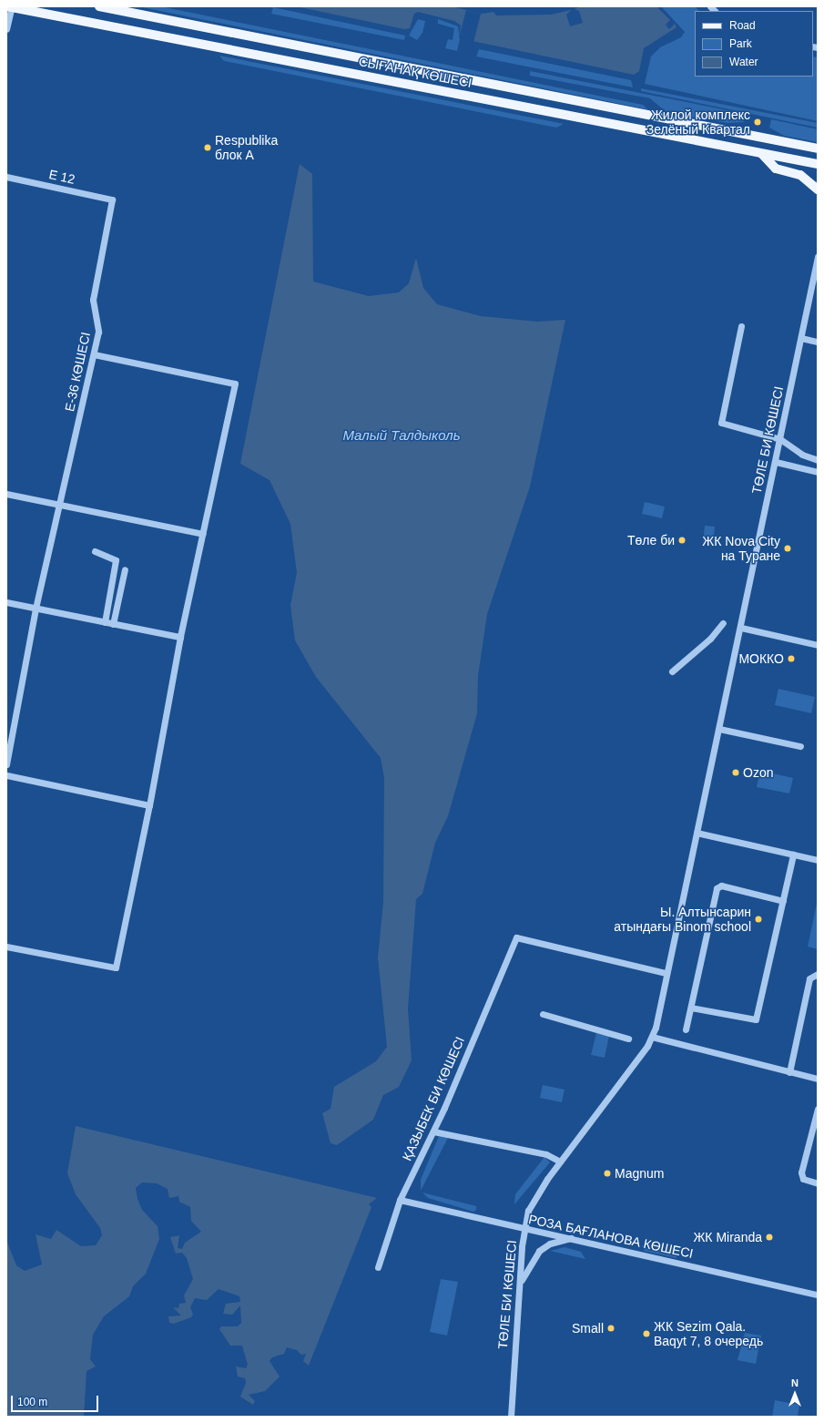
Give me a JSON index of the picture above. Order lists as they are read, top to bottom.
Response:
{
  "streets": {
    "main road": ["СЫҒАНАҚ КӨШЕСІ"],
    "street": [
      "E 12",
      "Е-36 КӨШЕСІ",
      "ТӨЛЕ БИ КӨШЕСІ",
      "ҚАЗЫБЕК БИ КӨШЕСІ",
      "РОЗА БАҒЛАНОВА КӨШЕСІ"
    ]
  },
  "crossings": [
    ["E 12", "Е-36 КӨШЕСІ"],
    ["ТӨЛЕ БИ КӨШЕСІ", "ҚАЗЫБЕК БИ КӨШЕСІ"],
    ["ТӨЛЕ БИ КӨШЕСІ", "РОЗА БАҒЛАНОВА КӨШЕСІ"],
    ["ҚАЗЫБЕК БИ КӨШЕСІ", "РОЗА БАҒЛАНОВА КӨШЕСІ"]
  ],
  "water": ["Малый Талдыколь"],
  "places": [
    "Жилой комплекс Зелёный Квартал",
    "Respublika блок А",
    "Төле би",
    "ЖК Nova City на Туране",
    "МОККО",
    "Ozon",
    "Ы. Алтынсарин атындағы Binom school",
    "Magnum",
    "ЖК Miranda",
    "Small",
    "ЖК Sezim Qala. Baqyt 7, 8 очередь"
  ],
  "legend": ["Road", "Park", "Water"],
  "scale_bar": "100 m",
  "north": "top"
}
